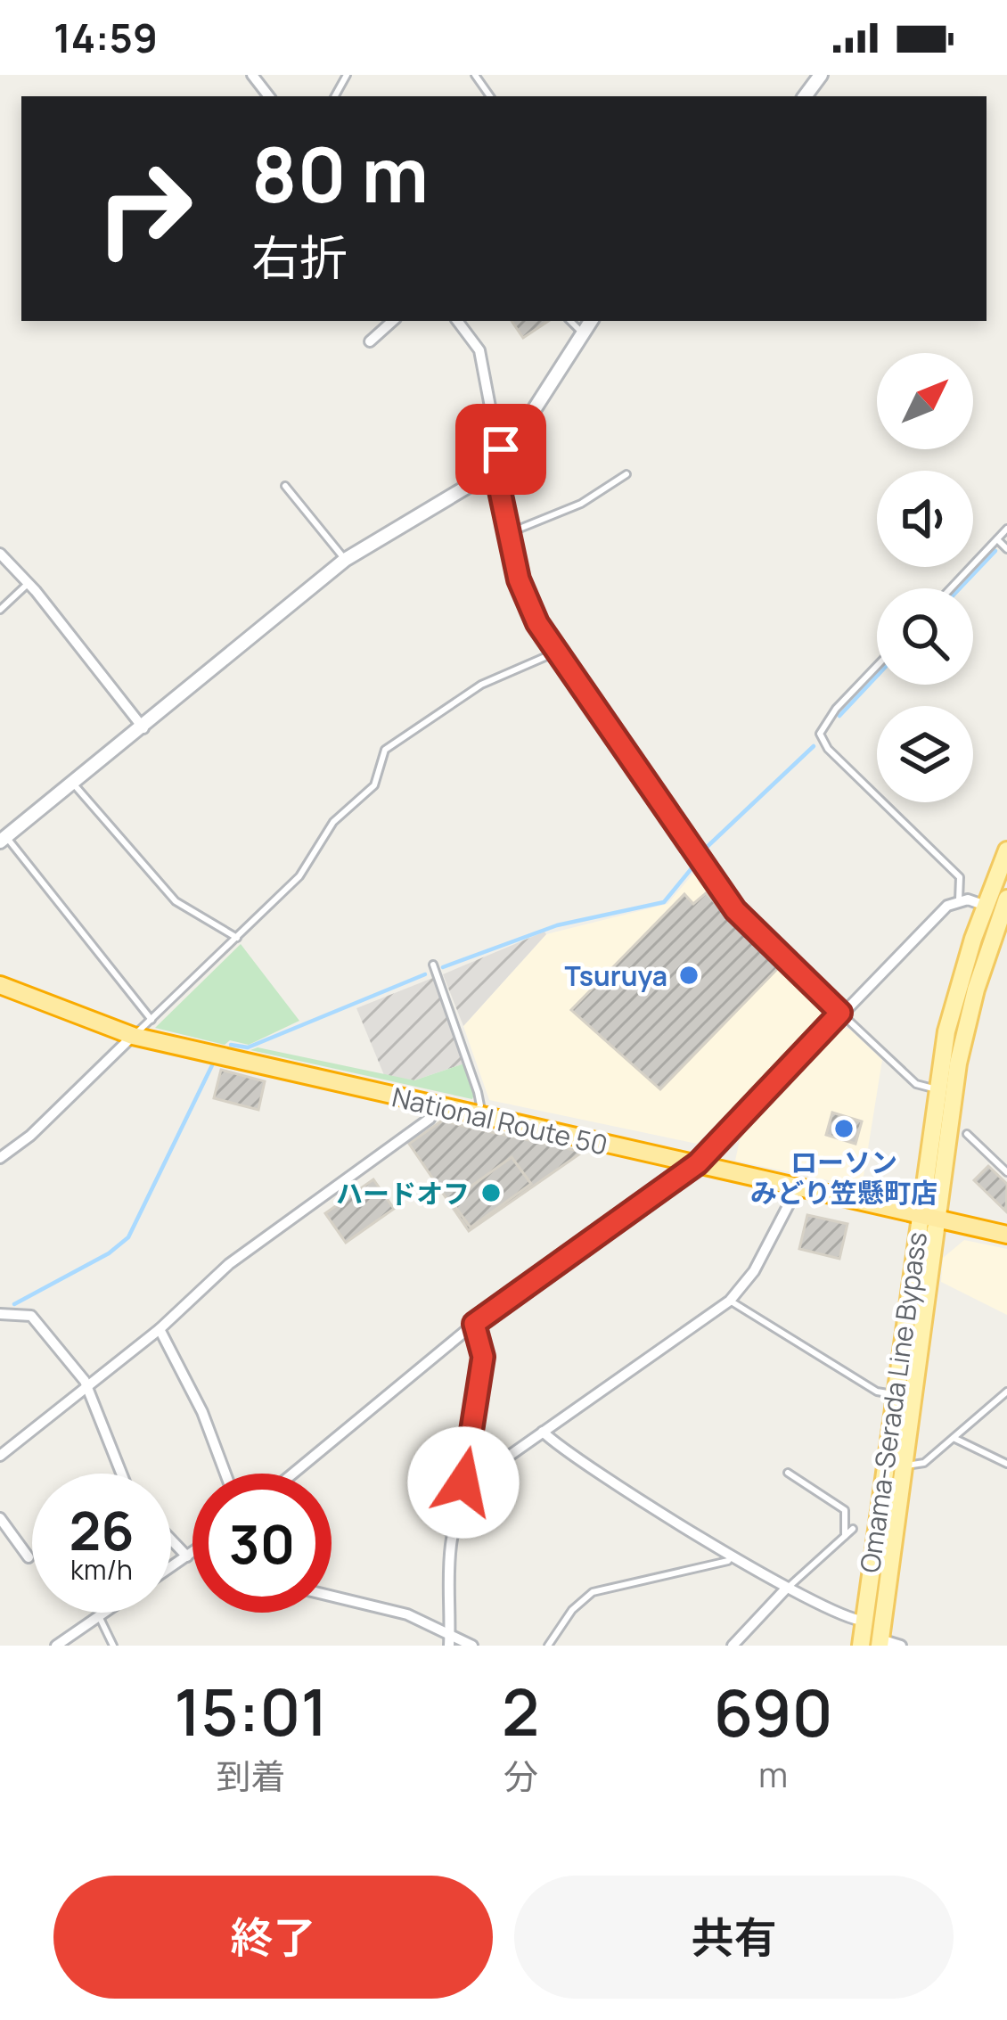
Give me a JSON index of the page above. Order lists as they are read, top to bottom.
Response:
{
  "streets": {
    "highway": ["National Route 50"],
    "main road": ["Omama-Serada Line Bypass"]
  },
  "crossings": [
    ["National Route 50", "Omama-Serada Line Bypass"]
  ],
  "places": ["Tsuruya", "ローソン みどり笠懸町店", "ハードオフ"],
  "north": "top right",
  "page": {
    "status": "14:59",
    "turn": ["80 m", "右折"],
    "speed": "26 km/h",
    "limit": "30",
    "eta": [
      "15:01",
      "到着",
      "2",
      "分",
      "690",
      "m"
    ],
    "buttons": ["終了", "共有"]
  }
}
